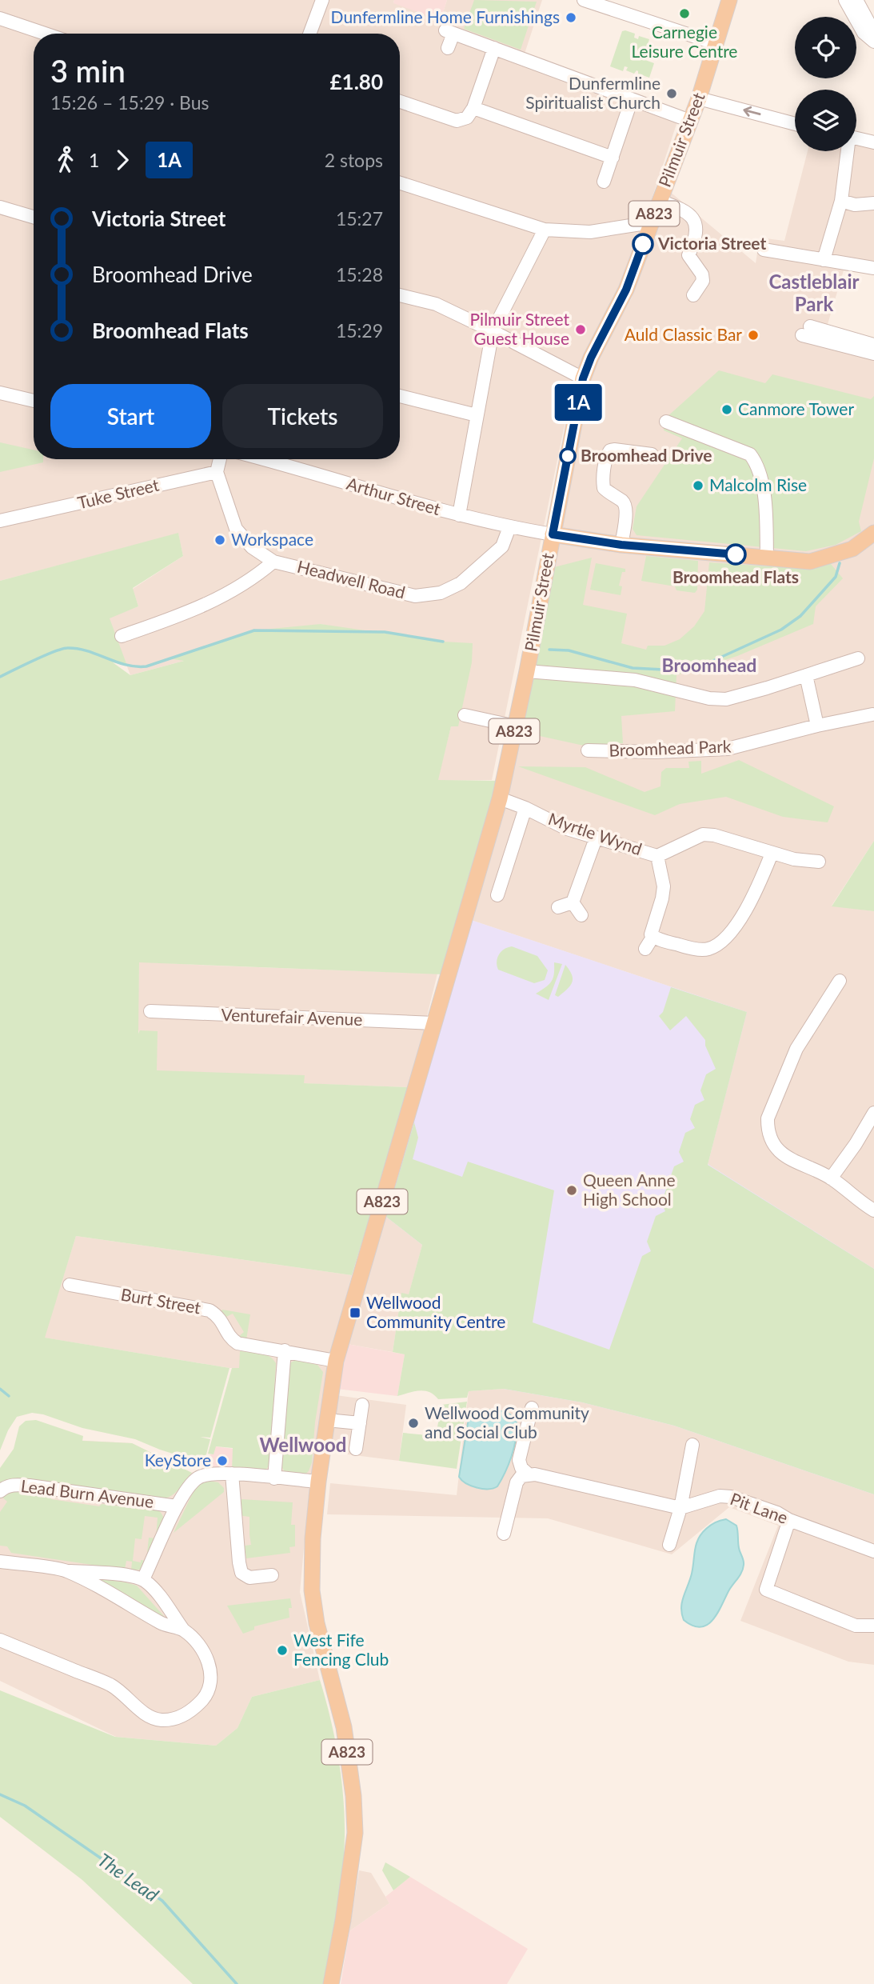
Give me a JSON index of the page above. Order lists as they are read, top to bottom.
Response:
{
  "streets": {
    "main road": ["Pilmuir Street", "A823"],
    "street": [
      "Tuke Street",
      "Arthur Street",
      "Headwell Road",
      "Broomhead Park",
      "Myrtle Wynd",
      "Venturefair Avenue",
      "Burt Street",
      "Lead Burn Avenue",
      "Pit Lane"
    ]
  },
  "crossings": [
    ["Pilmuir Street", "A823"],
    ["Pilmuir Street", "Arthur Street"],
    ["Pilmuir Street", "Myrtle Wynd"],
    ["Pilmuir Street", "Venturefair Avenue"],
    ["A823", "Venturefair Avenue"],
    ["A823", "Burt Street"],
    ["Tuke Street", "Headwell Road"],
    ["Arthur Street", "Headwell Road"]
  ],
  "districts": ["Castleblair Park", "Broomhead", "Wellwood"],
  "water": ["The Lead"],
  "places": {
    "other": [
      "Carnegie Leisure Centre",
      "Dunfermline Home Furnishings",
      "Dunfermline Spiritualist Church",
      "Victoria Street",
      "Pilmuir Street Guest House",
      "Auld Classic Bar",
      "Canmore Tower",
      "Broomhead Drive",
      "Malcolm Rise",
      "Workspace",
      "Broomhead Flats",
      "Queen Anne High School",
      "Wellwood Community and Social Club",
      "KeyStore",
      "West Fife Fencing Club"
    ],
    "transit": ["Wellwood Community Centre"]
  },
  "lines": ["bus line 1A"],
  "page": {
    "on_map": "1A",
    "heading": ["3 min", "15:26 – 15:29 · Bus", "£1.80"],
    "legs": ["1", "1A", "2 stops"],
    "list": [
      {
        "name": "Victoria Street",
        "value": "15:27"
      },
      {
        "name": "Broomhead Drive",
        "value": "15:28"
      },
      {
        "name": "Broomhead Flats",
        "value": "15:29"
      }
    ],
    "buttons": ["Start", "Tickets"]
  }
}
